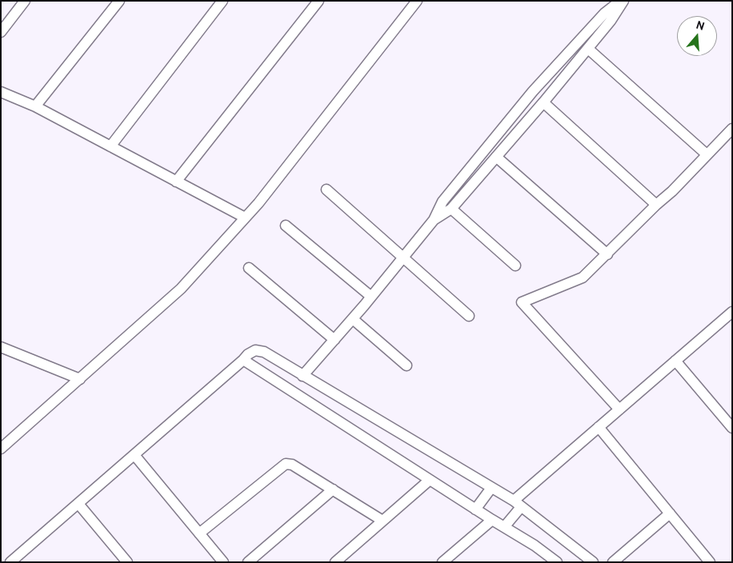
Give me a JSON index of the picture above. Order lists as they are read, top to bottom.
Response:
{
  "north": "top"
}
